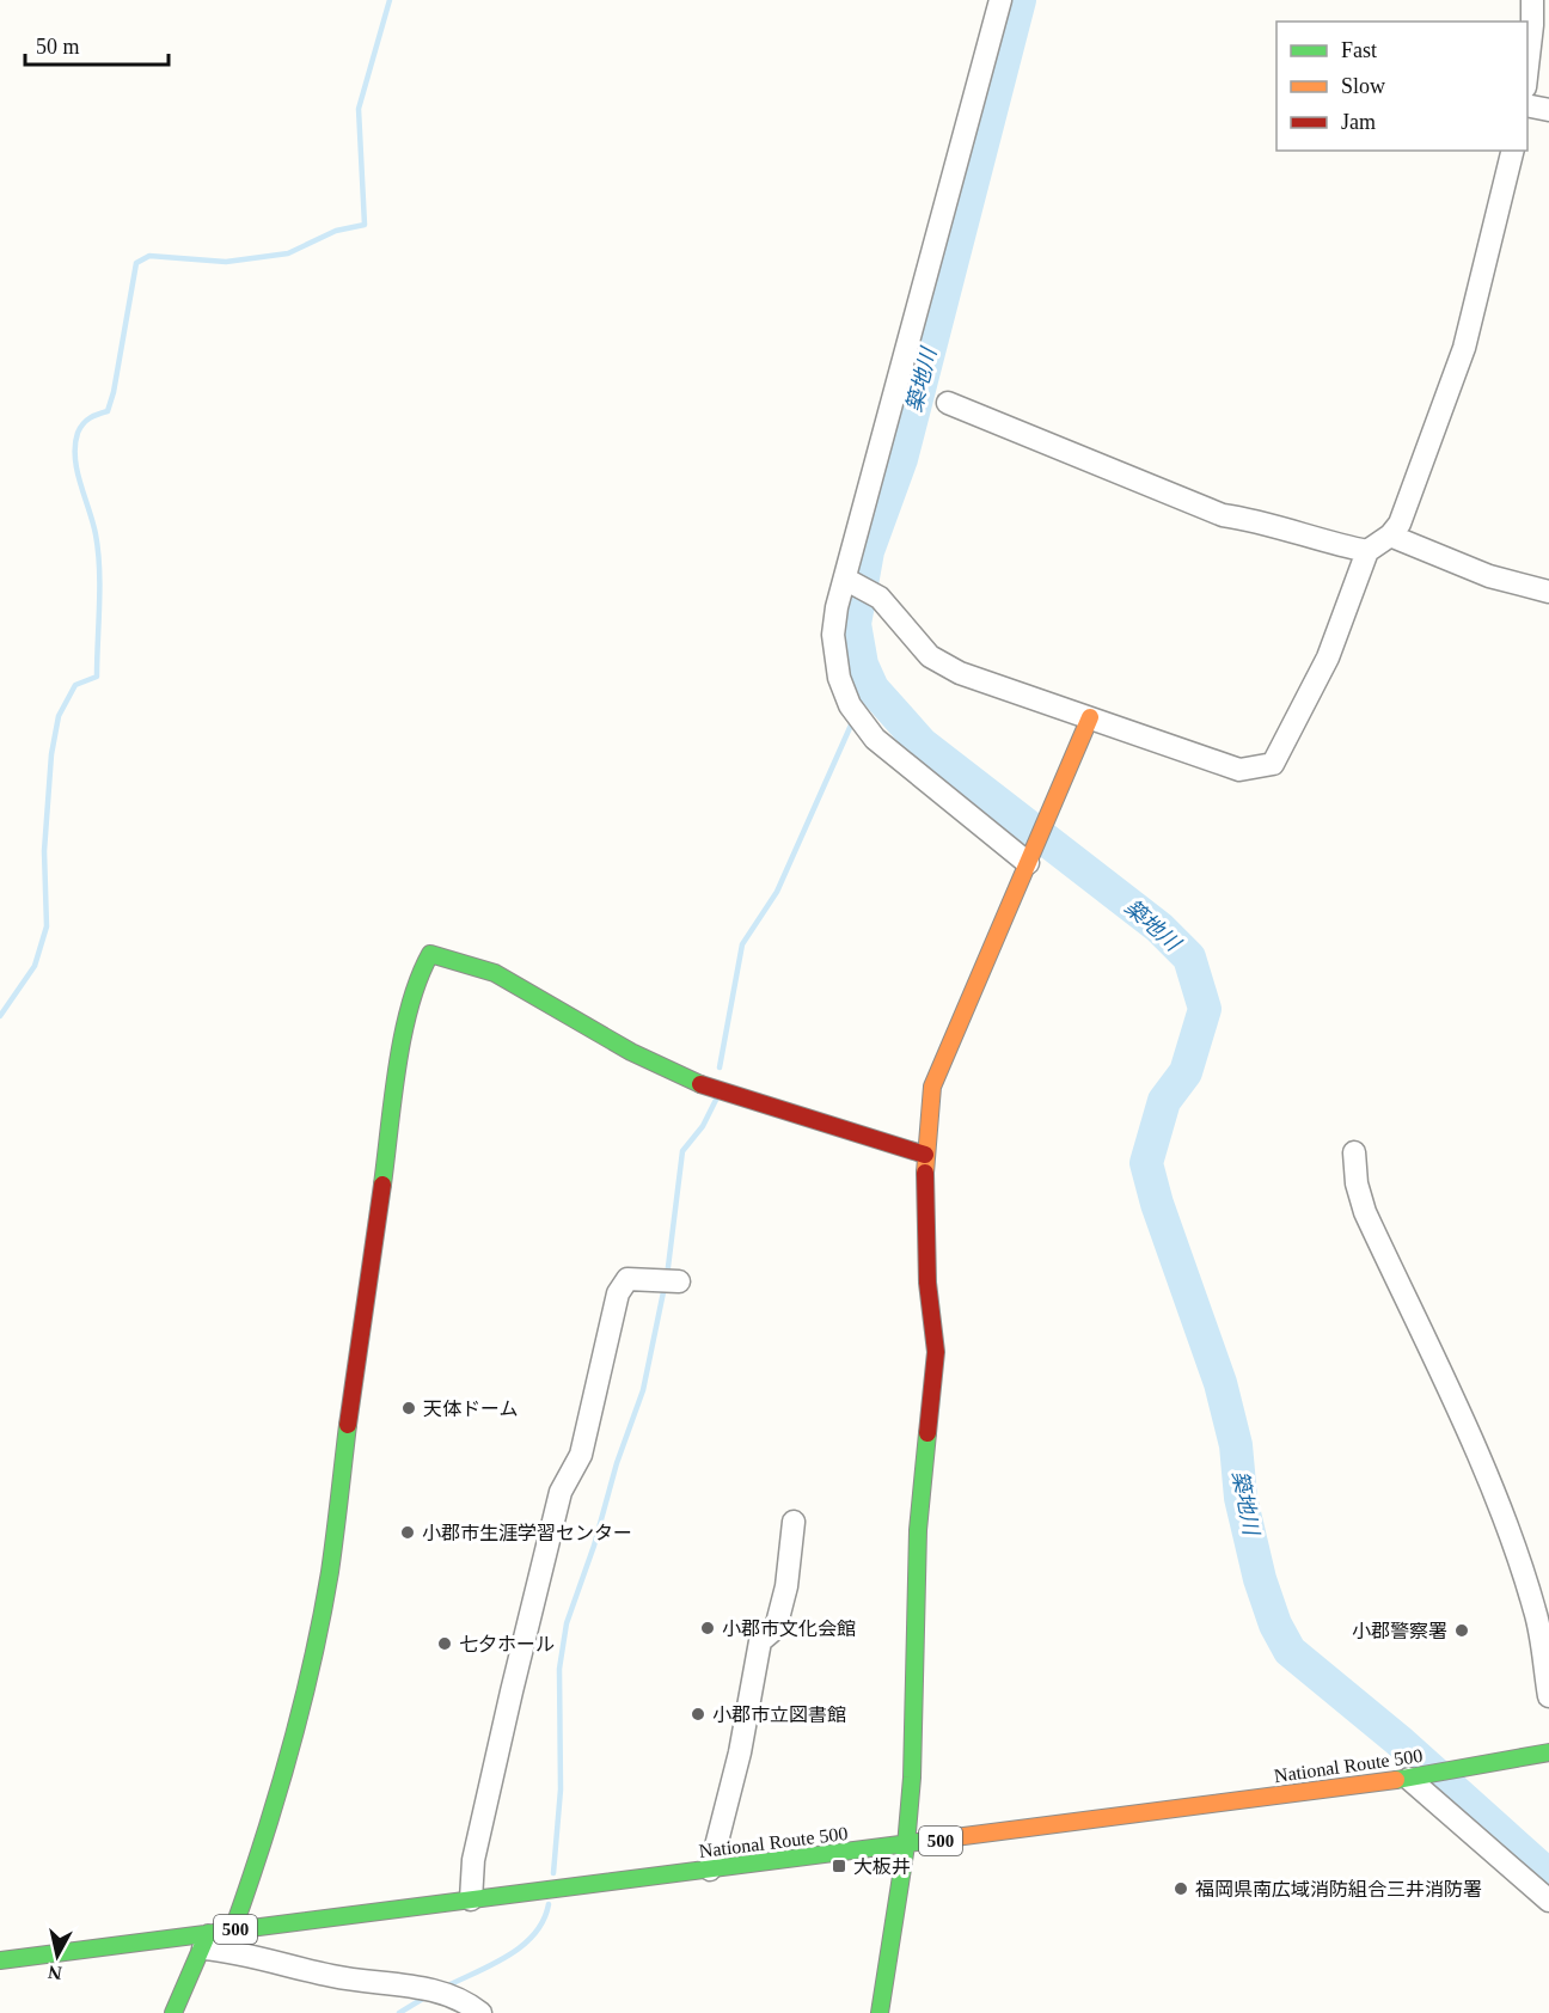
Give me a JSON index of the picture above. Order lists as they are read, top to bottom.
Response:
{
  "streets": {
    "main road": ["National Route 500", "500"]
  },
  "water": ["築地川"],
  "places": {
    "other": [
      "天体ドーム",
      "小郡市生涯学習センター",
      "小郡市文化会館",
      "小郡警察署",
      "七夕ホール",
      "小郡市立図書館",
      "福岡県南広域消防組合三井消防署"
    ],
    "transit": ["大板井"]
  },
  "legend": ["Fast", "Slow", "Jam"],
  "scale_bar": "50 m",
  "north": "bottom"
}
